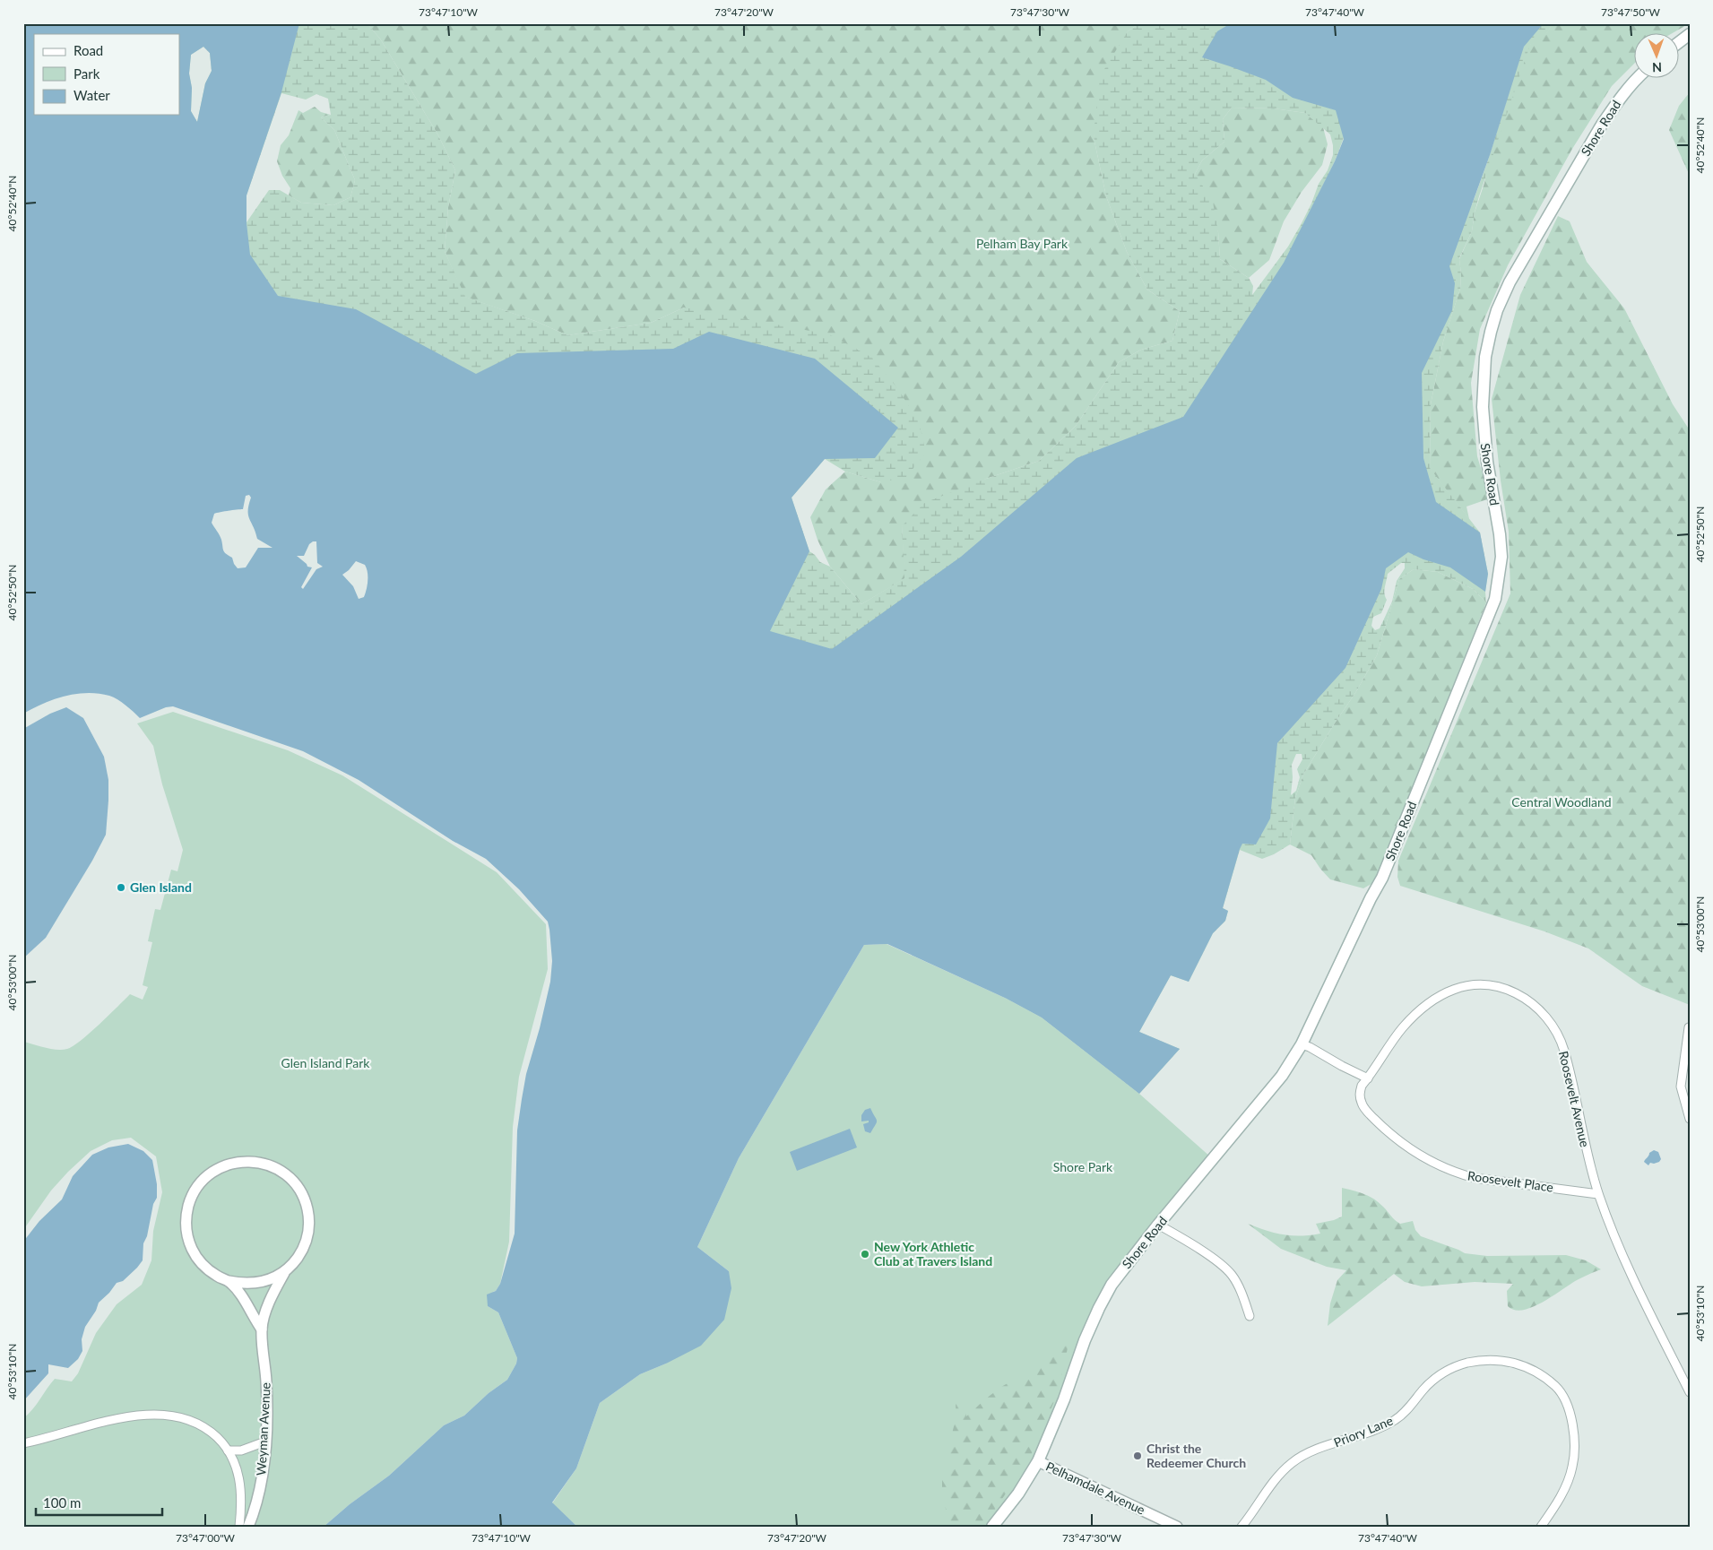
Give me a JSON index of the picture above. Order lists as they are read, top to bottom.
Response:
{
  "streets": {
    "main road": ["Shore Road"],
    "street": [
      "Roosevelt Avenue",
      "Roosevelt Place",
      "Weyman Avenue",
      "Priory Lane",
      "Pelhamdale Avenue"
    ]
  },
  "crossings": [
    ["Shore Road", "Pelhamdale Avenue"],
    ["Roosevelt Avenue", "Roosevelt Place"]
  ],
  "parks": [
    "Pelham Bay Park",
    "Central Woodland",
    "Glen Island Park",
    "Shore Park"
  ],
  "places": ["Glen Island", "New York Athletic Club at Travers Island", "Christ the Redeemer Church"],
  "legend": ["Road", "Park", "Water"],
  "scale_bar": "100 m",
  "north": "bottom",
  "coordinates": [
    "73°47'10\"W",
    "73°47'20\"W",
    "73°47'30\"W",
    "73°47'40\"W",
    "73°47'50\"W",
    "40°52'40\"N",
    "40°52'50\"N",
    "40°53'00\"N",
    "40°53'10\"N",
    "73°47'00\"W"
  ]
}
